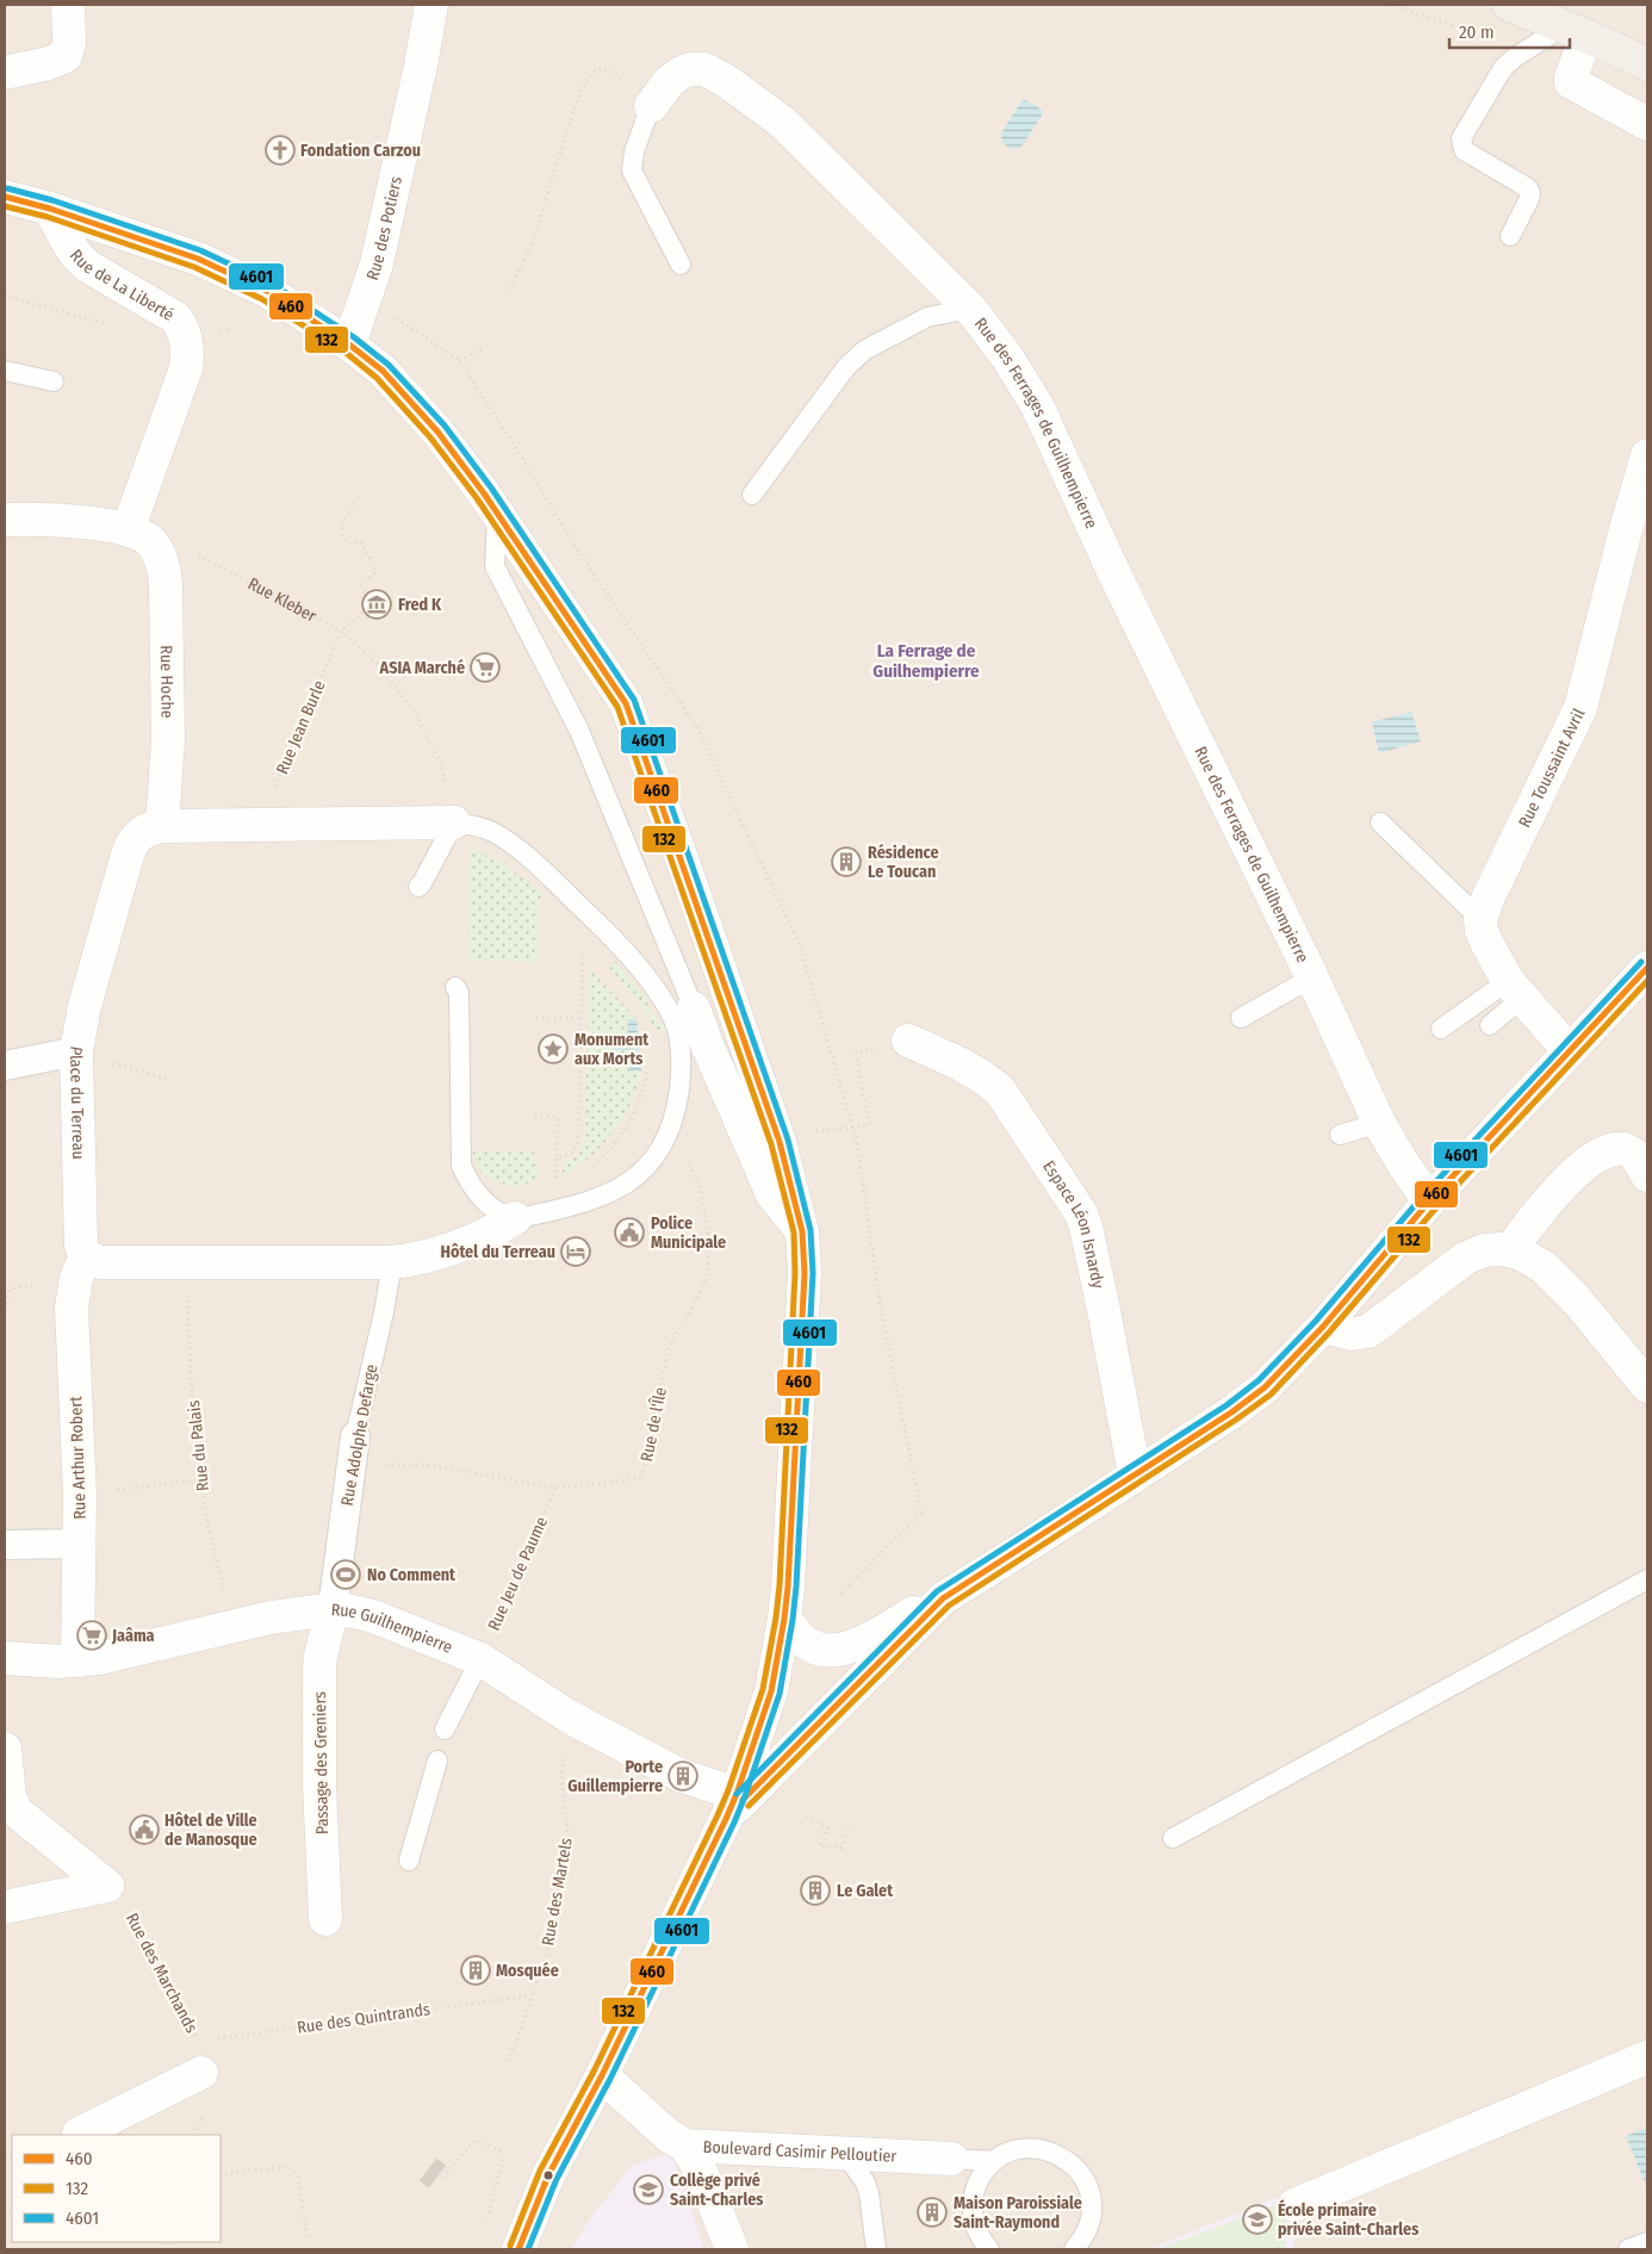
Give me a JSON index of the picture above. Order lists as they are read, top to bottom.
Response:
{
  "streets": {
    "street": [
      "Rue des Potiers",
      "Rue de La Liberté",
      "Rue des Ferrages de Guilhempierre",
      "Rue Hoche",
      "Rue Toussaint Avril",
      "Place du Terreau",
      "Espace Léon Isnardy",
      "Rue Adolphe Defarge",
      "Rue Arthur Robert",
      "Rue Guilhempierre",
      "Passage des Greniers",
      "Boulevard Casimir Pelloutier"
    ],
    "path": [
      "Rue Kleber",
      "Rue Jean Burle",
      "Rue de l'Île",
      "Rue du Palais",
      "Rue Jeu de Paume",
      "Rue des Martels",
      "Rue des Marchands",
      "Rue des Quintrands"
    ]
  },
  "crossings": [
    ["Rue de La Liberté", "Rue Kleber"],
    ["Rue de La Liberté", "Rue Hoche"],
    ["Rue Kleber", "Rue Hoche"],
    ["Rue Kleber", "Rue Jean Burle"],
    ["Rue Kleber", "Place du Terreau"],
    ["Rue Hoche", "Place du Terreau"],
    ["Rue Jean Burle", "Place du Terreau"],
    ["Place du Terreau", "Rue Arthur Robert"],
    ["Rue de l'Île", "Rue Adolphe Defarge"],
    ["Rue de l'Île", "Rue Jeu de Paume"],
    ["Rue Adolphe Defarge", "Rue Guilhempierre"],
    ["Rue Adolphe Defarge", "Passage des Greniers"],
    ["Rue du Palais", "Rue Guilhempierre"],
    ["Rue Arthur Robert", "Rue Guilhempierre"],
    ["Rue Jeu de Paume", "Rue Guilhempierre"],
    ["Rue Guilhempierre", "Passage des Greniers"],
    ["Rue Guilhempierre", "Rue des Martels"],
    ["Rue des Martels", "Rue des Quintrands"],
    ["Rue des Marchands", "Rue des Quintrands"]
  ],
  "districts": ["La Ferrage de Guilhempierre"],
  "places": {
    "church": ["Fondation Carzou"],
    "museum": ["Fred K"],
    "supermarket": ["ASIA Marché", "Jaâma"],
    "building": [
      "Résidence Le Toucan",
      "Porte Guillempierre",
      "Le Galet",
      "Mosquée",
      "Maison Paroissiale Saint-Raymond"
    ],
    "place": ["Monument aux Morts"],
    "public building": ["Police Municipale", "Hôtel de Ville de Manosque"],
    "hotel": ["Hôtel du Terreau"],
    "sports": ["No Comment"],
    "school or university": ["Collège privé Saint-Charles", "École primaire privée Saint-Charles"]
  },
  "lines": ["transit line 4601", "transit line 460", "transit line 132"],
  "legend": ["460", "132", "4601"],
  "scale_bar": "20 m"
}
